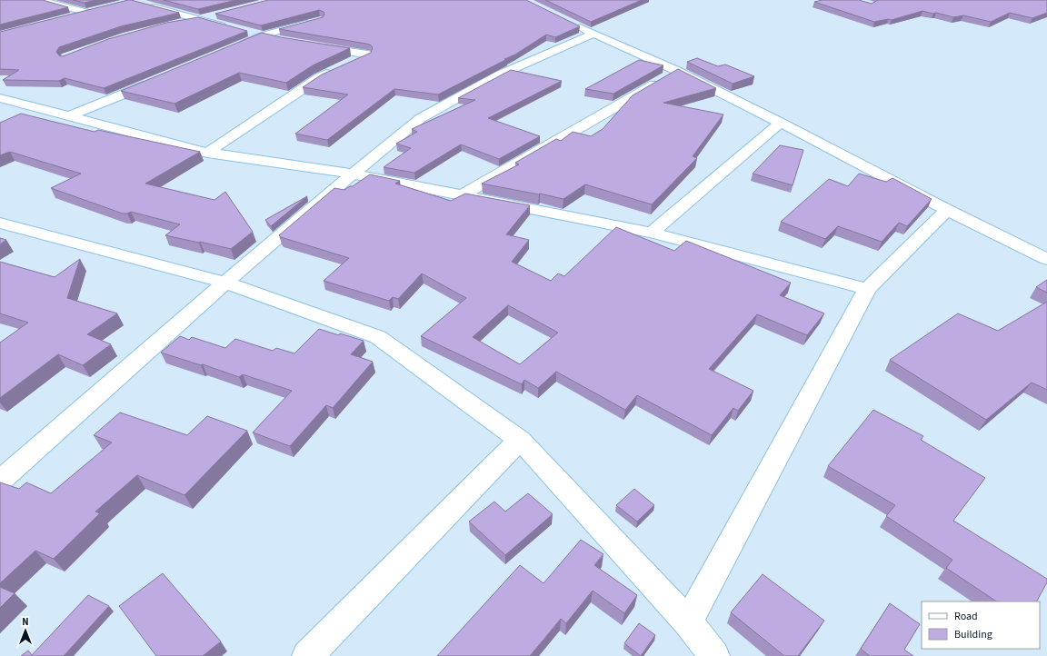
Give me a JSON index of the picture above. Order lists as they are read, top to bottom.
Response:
{
  "legend": ["Road", "Building"],
  "north": "top"
}
